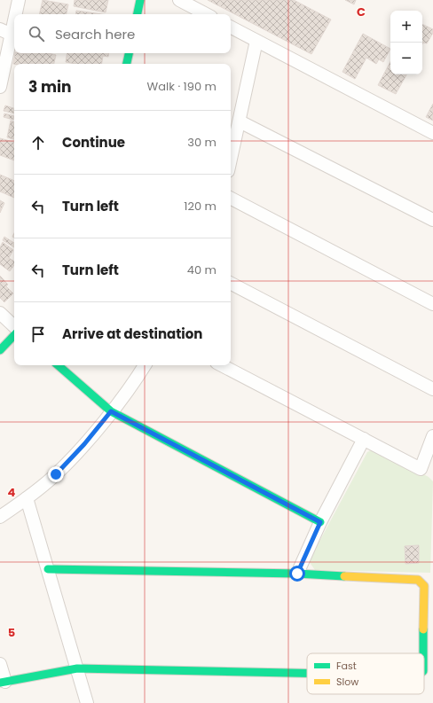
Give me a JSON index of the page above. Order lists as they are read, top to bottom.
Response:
{
  "legend": ["Fast", "Slow"],
  "page": {
    "map_buttons": ["+", "−"],
    "search": "Search here",
    "heading": ["3 min", "Walk · 190 m"],
    "list": [
      ["Continue", "30 m"],
      ["Turn left", "120 m"],
      ["Turn left", "40 m"],
      "Arrive at destination"
    ]
  },
  "grid": {
    "columns": ["C"],
    "rows": ["4", "5"]
  }
}
